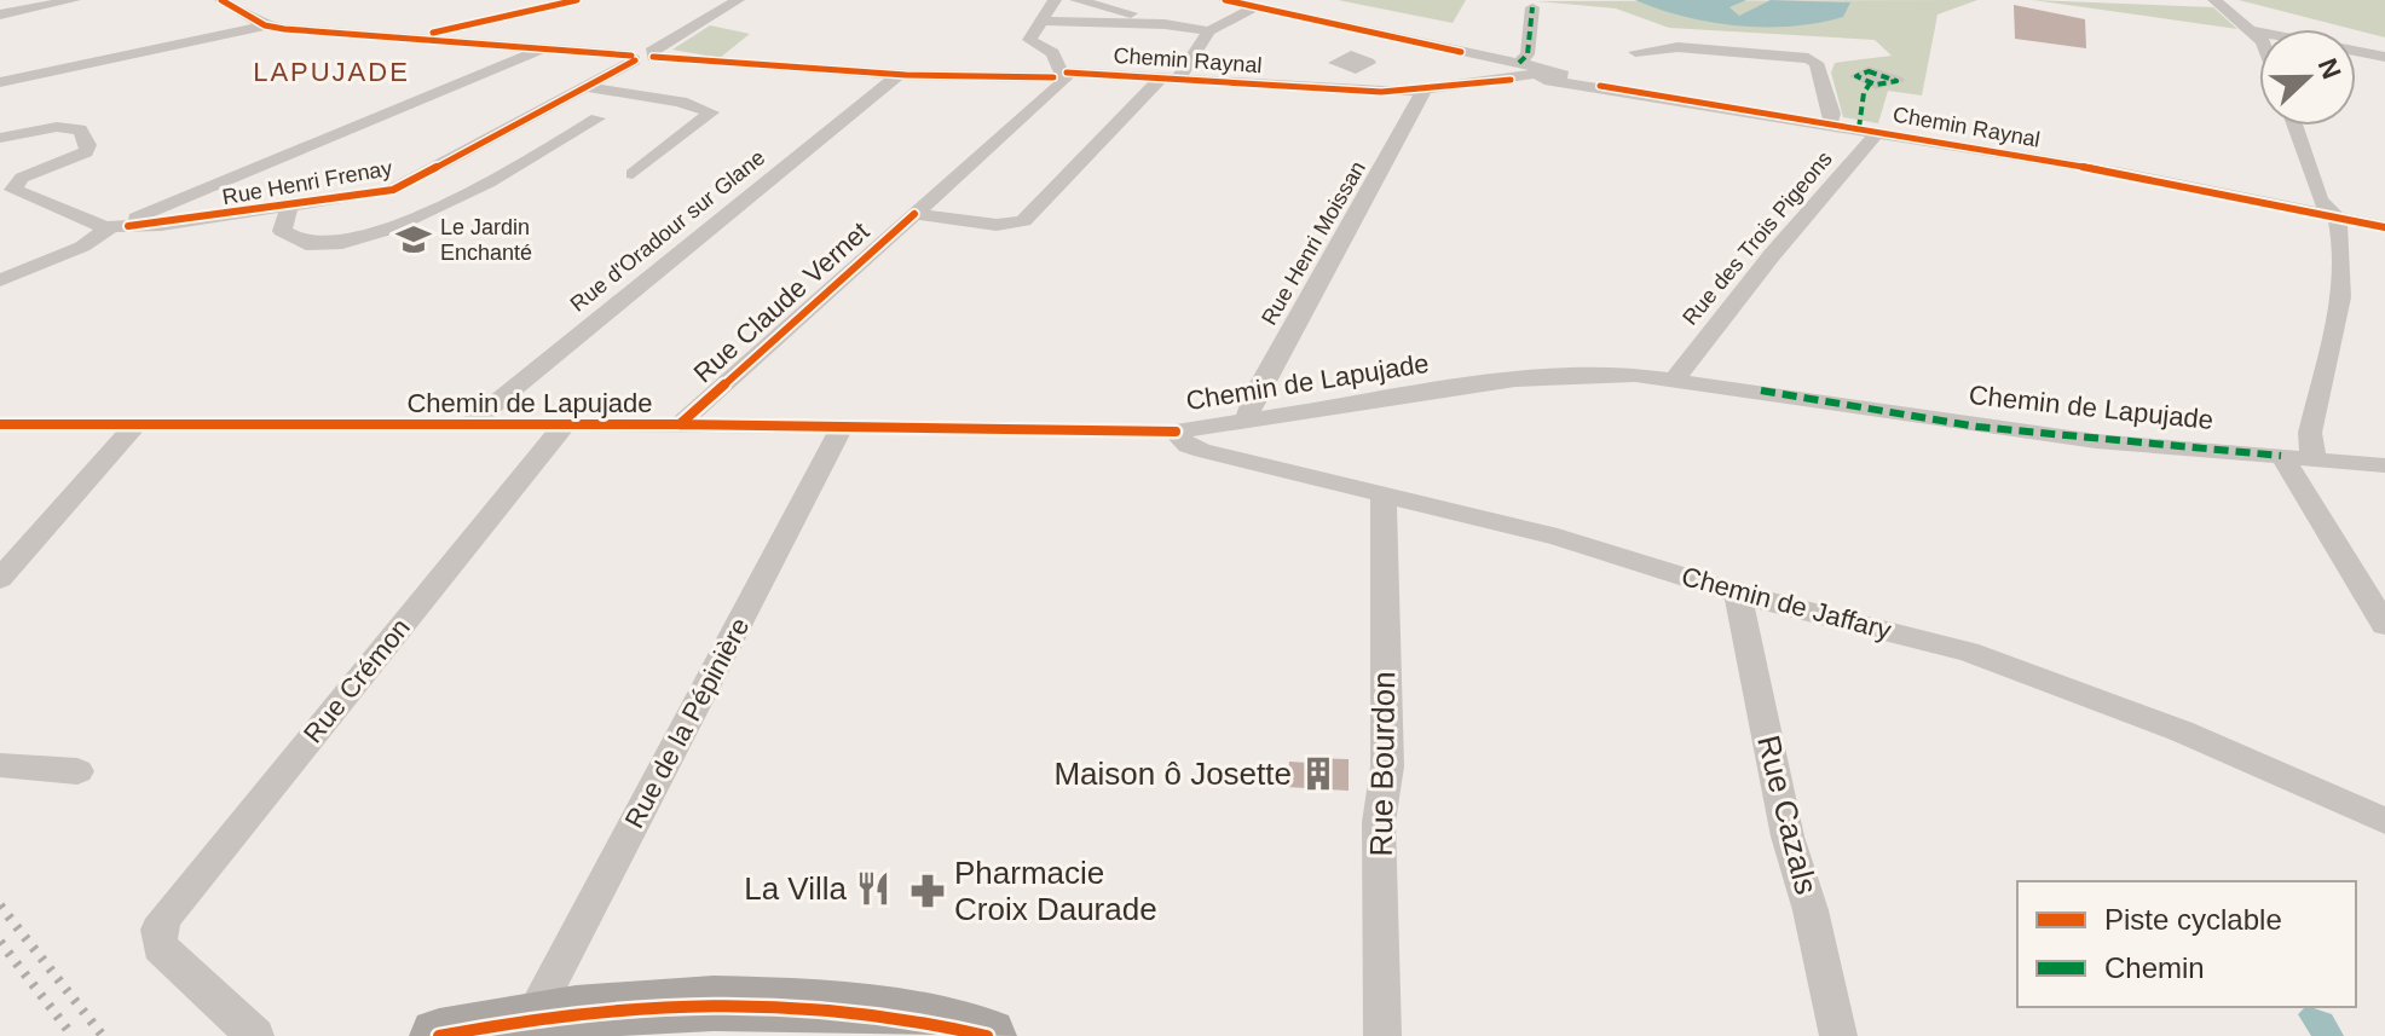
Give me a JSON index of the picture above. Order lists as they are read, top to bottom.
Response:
{
  "streets": {
    "street": [
      "Chemin Raynal",
      "Rue Henri Frenay",
      "Rue d'Oradour sur Glane",
      "Rue des Trois Pigeons",
      "Rue Henri Moissan",
      "Rue Claude Vernet",
      "Chemin de Lapujade",
      "Chemin de Jaffary",
      "Rue Crémon",
      "Rue de la Pépinière",
      "Rue Bourdon",
      "Rue Cazals"
    ]
  },
  "crossings": [
    ["Chemin Raynal", "Rue Henri Frenay"],
    ["Chemin Raynal", "Rue d'Oradour sur Glane"],
    ["Chemin Raynal", "Rue des Trois Pigeons"],
    ["Chemin Raynal", "Rue Henri Moissan"],
    ["Chemin Raynal", "Rue Claude Vernet"],
    ["Rue d'Oradour sur Glane", "Chemin de Lapujade"],
    ["Rue des Trois Pigeons", "Chemin de Lapujade"],
    ["Rue Henri Moissan", "Chemin de Lapujade"],
    ["Rue Claude Vernet", "Chemin de Lapujade"],
    ["Chemin de Lapujade", "Chemin de Jaffary"],
    ["Chemin de Lapujade", "Rue Crémon"],
    ["Chemin de Lapujade", "Rue de la Pépinière"],
    ["Chemin de Jaffary", "Rue Bourdon"],
    ["Chemin de Jaffary", "Rue Cazals"]
  ],
  "districts": ["LAPUJADE"],
  "places": {
    "school or university": ["Le Jardin Enchanté"],
    "building": ["Maison ô Josette"],
    "restaurant": ["La Villa"],
    "pharmacy": ["Pharmacie Croix Daurade"]
  },
  "legend": ["Piste cyclable", "Chemin"],
  "north": "right"
}
